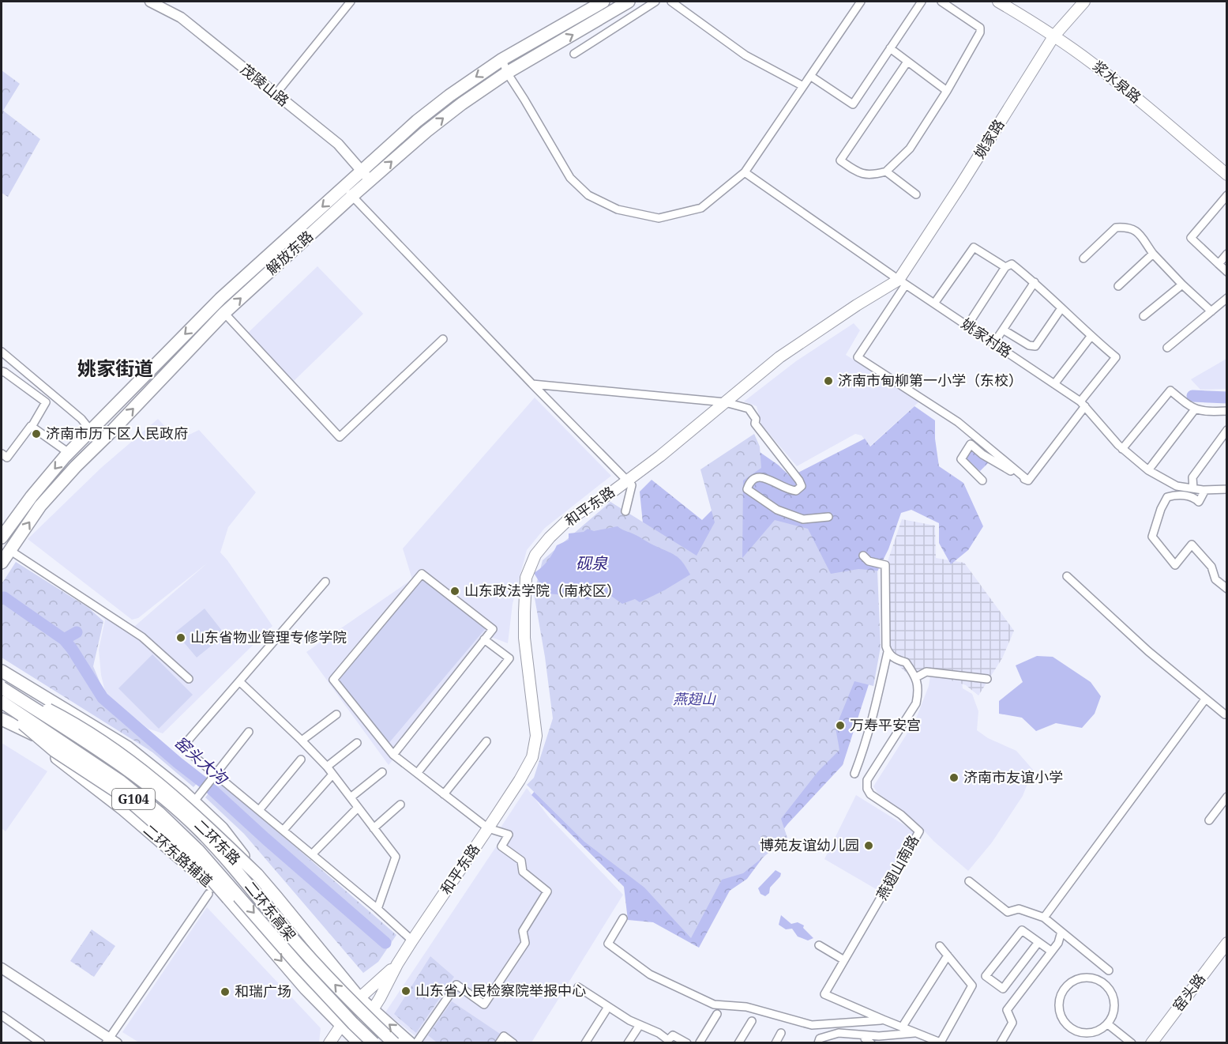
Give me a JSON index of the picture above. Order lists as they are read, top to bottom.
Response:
{
  "streets": {
    "main road": [
      "浆水泉路",
      "姚家路",
      "解放东路",
      "和平东路",
      "G104",
      "二环东路",
      "二环东路辅道",
      "二环东高架",
      "窑头路"
    ],
    "street": ["茂陵山路", "姚家村路", "燕翅山南路"]
  },
  "crossings": [
    ["浆水泉路", "姚家路"],
    ["茂陵山路", "解放东路"],
    ["姚家路", "姚家村路"],
    ["姚家路", "和平东路"],
    ["姚家村路", "和平东路"],
    ["和平东路", "二环东路"]
  ],
  "districts": ["姚家街道"],
  "water": ["砚泉", "窑头大沟"],
  "parks": ["燕翅山"],
  "places": [
    "济南市甸柳第一小学（东校）",
    "济南市历下区人民政府",
    "山东政法学院（南校区）",
    "山东省物业管理专修学院",
    "万寿平安宫",
    "济南市友谊小学",
    "博苑友谊幼儿园",
    "山东省人民检察院举报中心",
    "和瑞广场"
  ]
}
